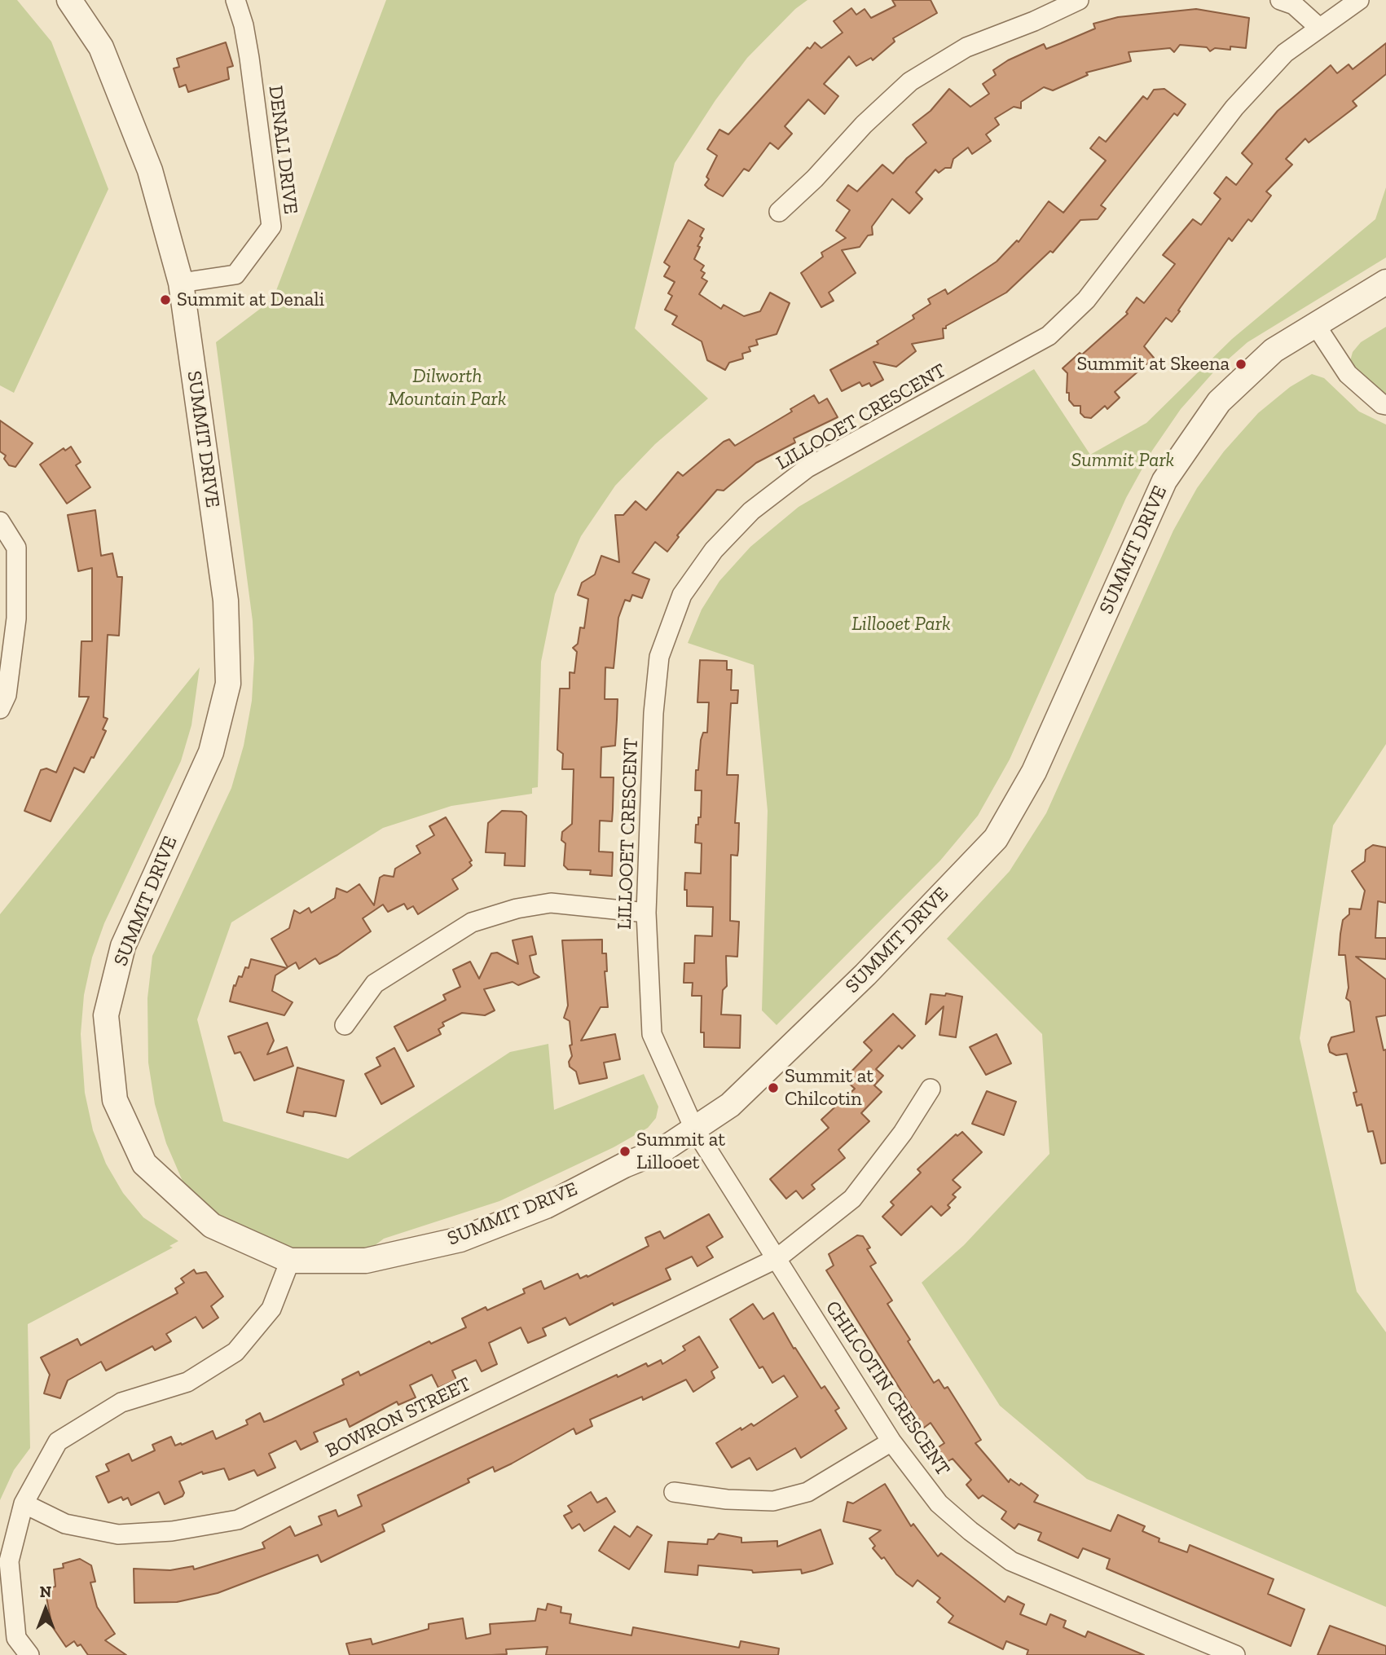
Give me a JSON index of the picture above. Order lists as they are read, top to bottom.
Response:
{
  "streets": {
    "street": [
      "DENALI DRIVE",
      "LILLOOET CRESCENT",
      "SUMMIT DRIVE",
      "CHILCOTIN CRESCENT",
      "BOWRON STREET"
    ]
  },
  "crossings": [
    ["DENALI DRIVE", "SUMMIT DRIVE"],
    ["LILLOOET CRESCENT", "SUMMIT DRIVE"],
    ["LILLOOET CRESCENT", "CHILCOTIN CRESCENT"],
    ["SUMMIT DRIVE", "CHILCOTIN CRESCENT"],
    ["CHILCOTIN CRESCENT", "BOWRON STREET"]
  ],
  "parks": ["Dilworth Mountain Park", "Summit Park", "Lillooet Park"],
  "places": [
    "Summit at Denali",
    "Summit at Skeena",
    "Summit at Chilcotin",
    "Summit at Lillooet"
  ],
  "north": "top"
}
